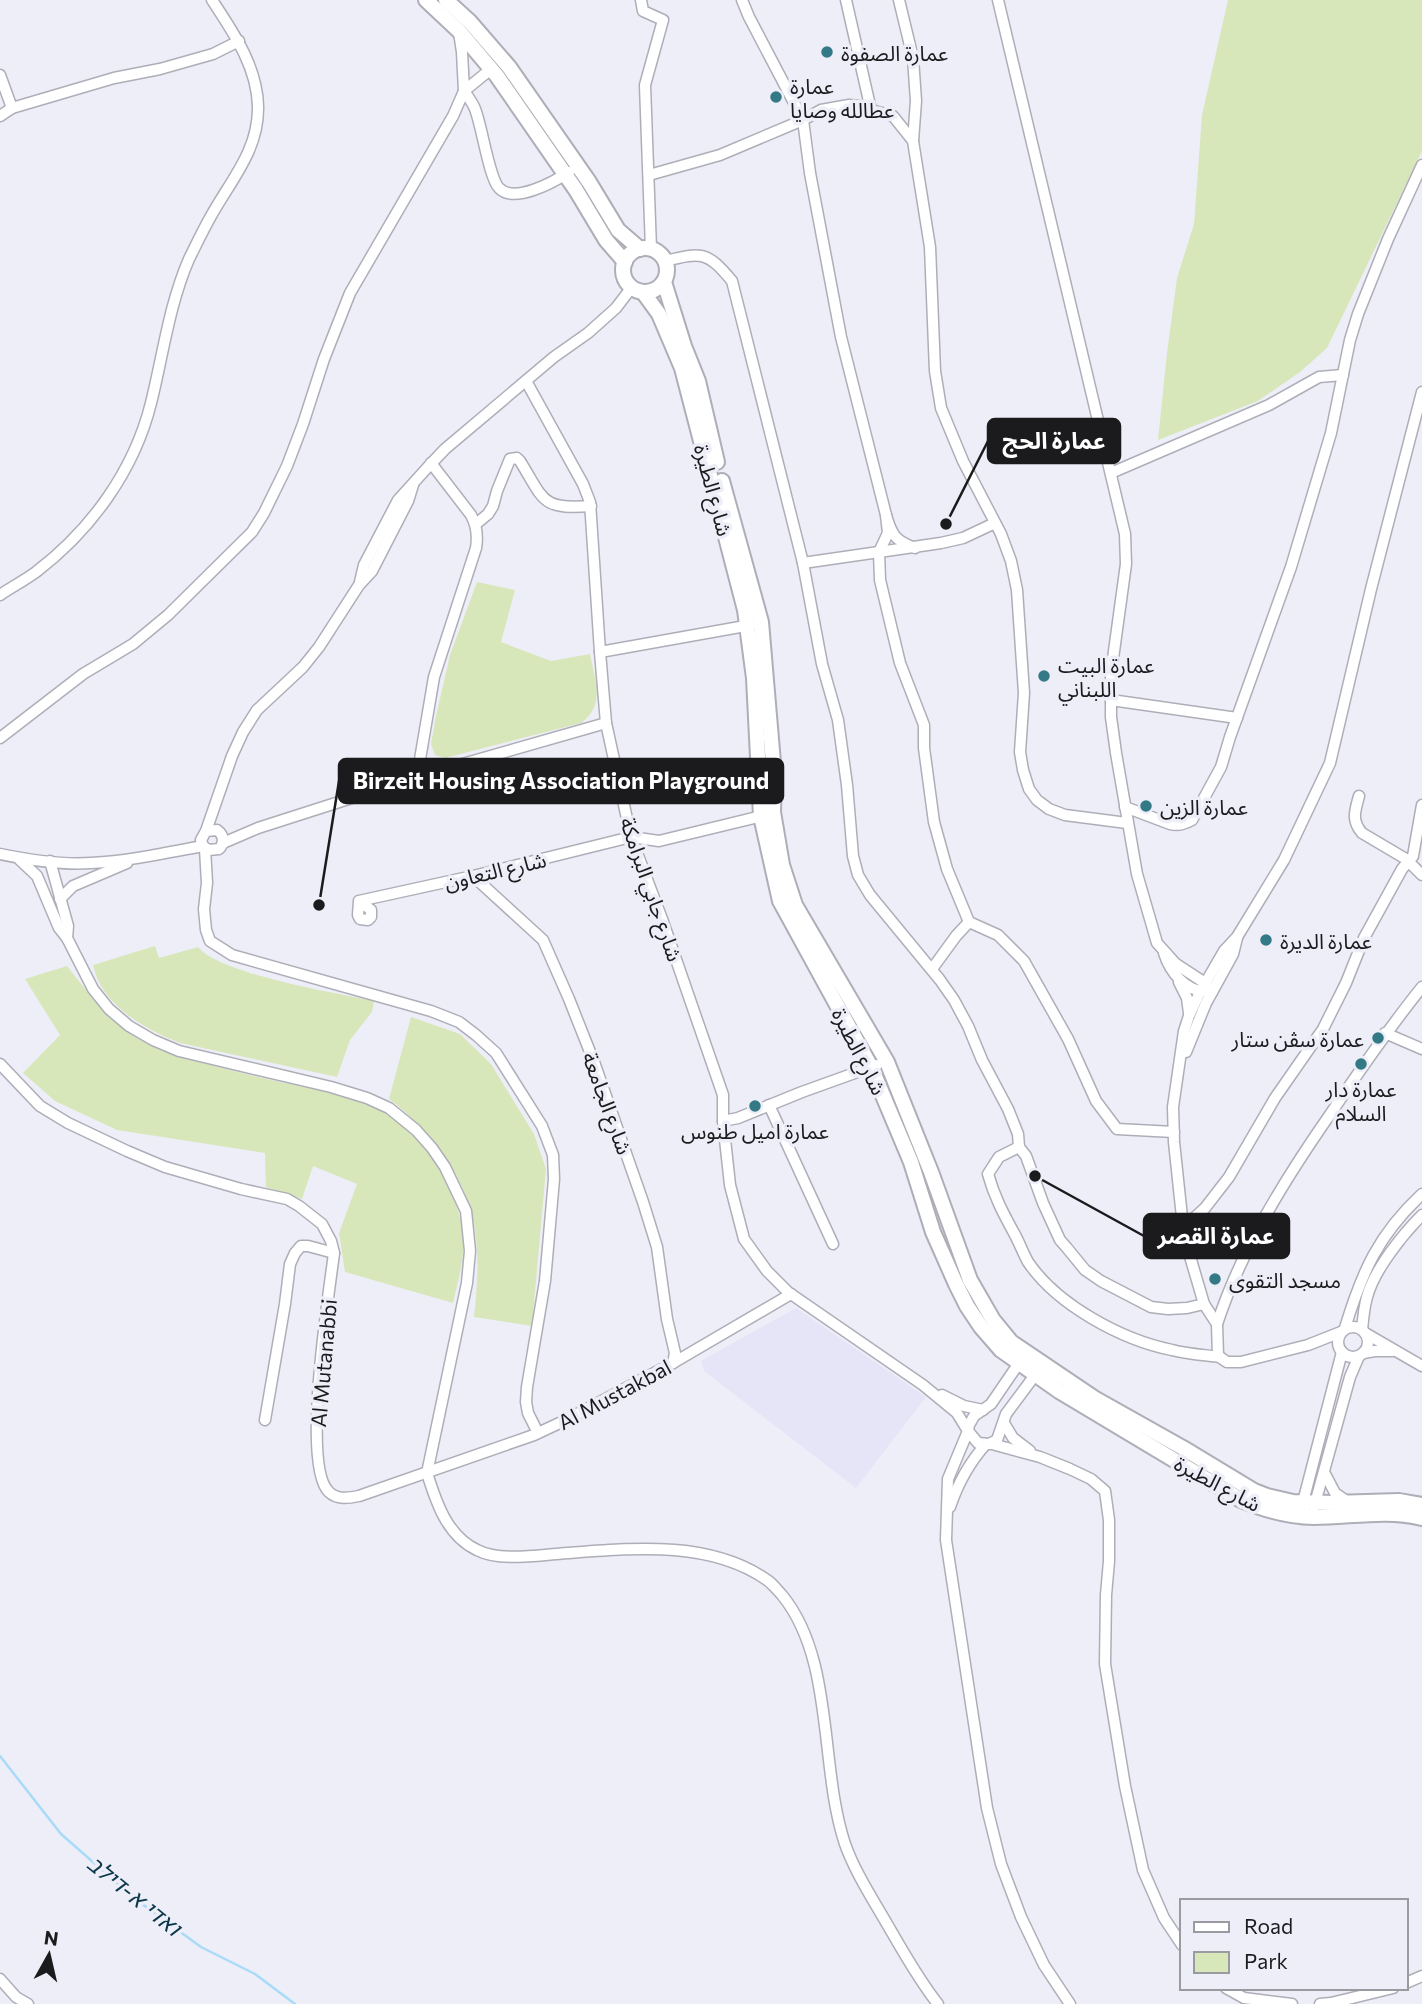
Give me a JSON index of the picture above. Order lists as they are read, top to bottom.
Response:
{
  "streets": {
    "main road": ["شارع الطيرة"],
    "street": [
      "شارع التعاون",
      "شارع جابي البرامكة",
      "شارع الجامعة",
      "Al Mutanabbi",
      "Al Mustakbal"
    ]
  },
  "crossings": [
    ["شارع الطيرة", "شارع التعاون"],
    ["شارع التعاون", "شارع جابي البرامكة"],
    ["شارع التعاون", "شارع الجامعة"],
    ["شارع جابي البرامكة", "Al Mustakbal"],
    ["شارع الجامعة", "Al Mustakbal"],
    ["Al Mutanabbi", "Al Mustakbal"]
  ],
  "water": ["ואדי א-דילב"],
  "places": [
    "عمارة الصفوة",
    "عمارة عطالله وصايا",
    "عمارة الحج",
    "عمارة البيت اللبناني",
    "عمارة الزين",
    "Birzeit Housing Association Playground",
    "عمارة الديرة",
    "عمارة سڤن ستار",
    "عمارة دار السلام",
    "عمارة اميل طنوس",
    "عمارة القصر",
    "مسجد التقوى"
  ],
  "legend": ["Road", "Park"],
  "north": "top"
}
